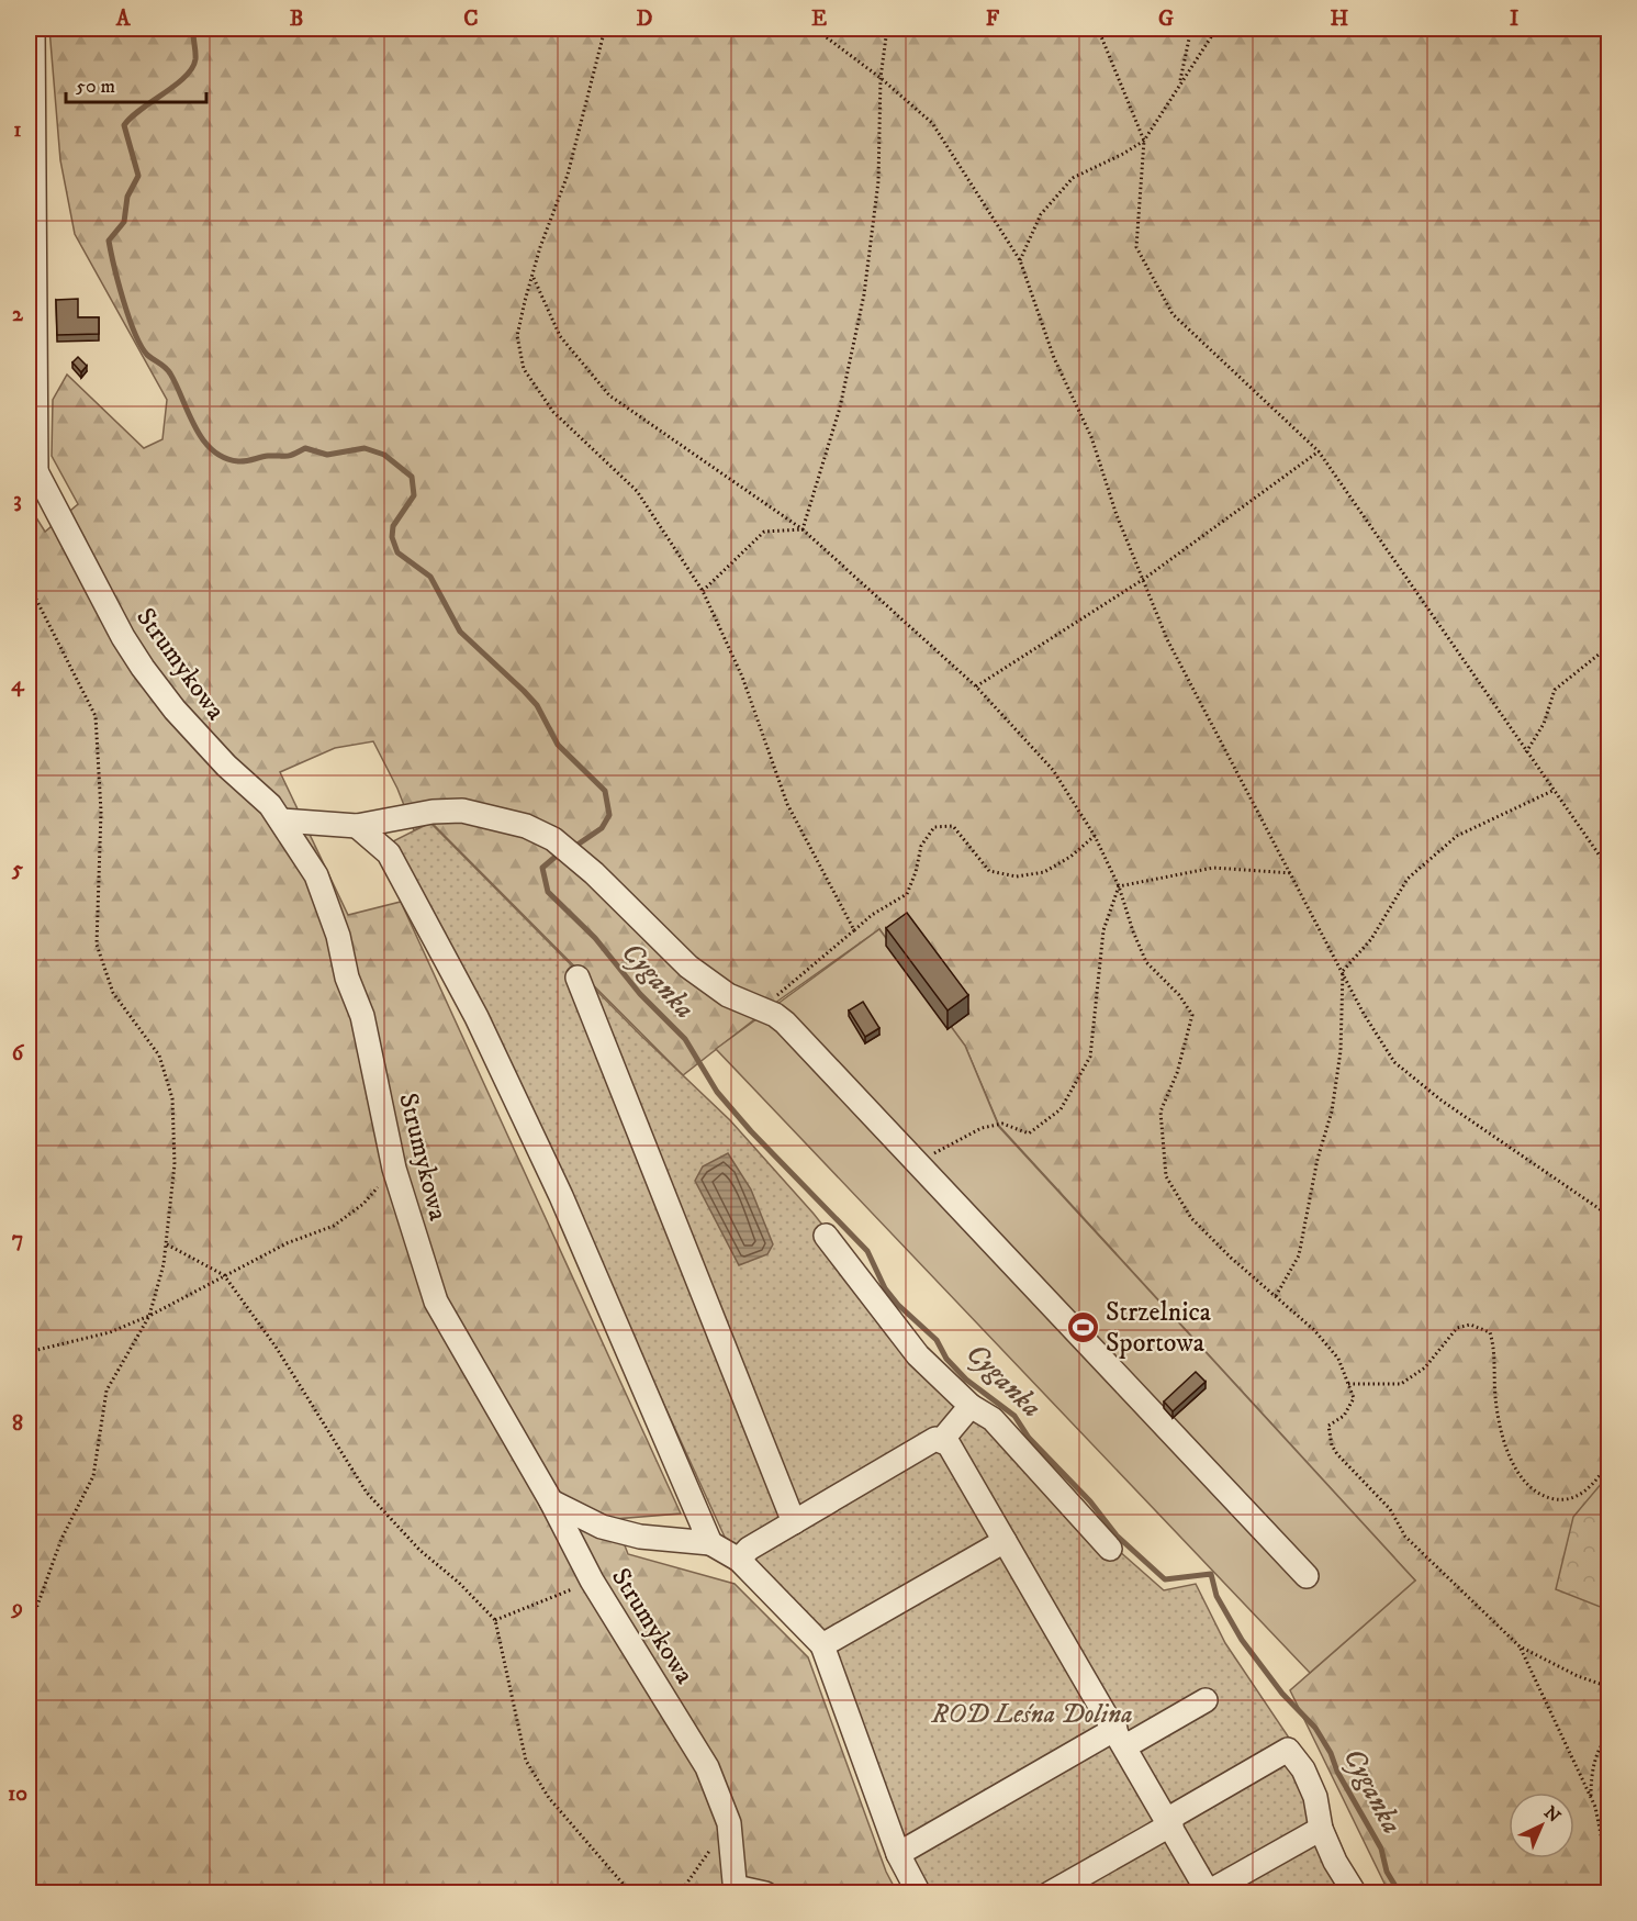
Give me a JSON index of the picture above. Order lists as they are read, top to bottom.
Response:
{
  "streets": {
    "street": ["Strumykowa"]
  },
  "water": ["Cyganka"],
  "parks": ["ROD Leśna Dolina"],
  "places": {
    "sports": ["Strzelnica Sportowa"]
  },
  "scale_bar": "50 m",
  "north": "top right",
  "grid": {
    "columns": [
      "A",
      "B",
      "C",
      "D",
      "E",
      "F",
      "G",
      "H",
      "I"
    ],
    "rows": [
      "1",
      "2",
      "3",
      "4",
      "5",
      "6",
      "7",
      "8",
      "9",
      "10"
    ]
  }
}
